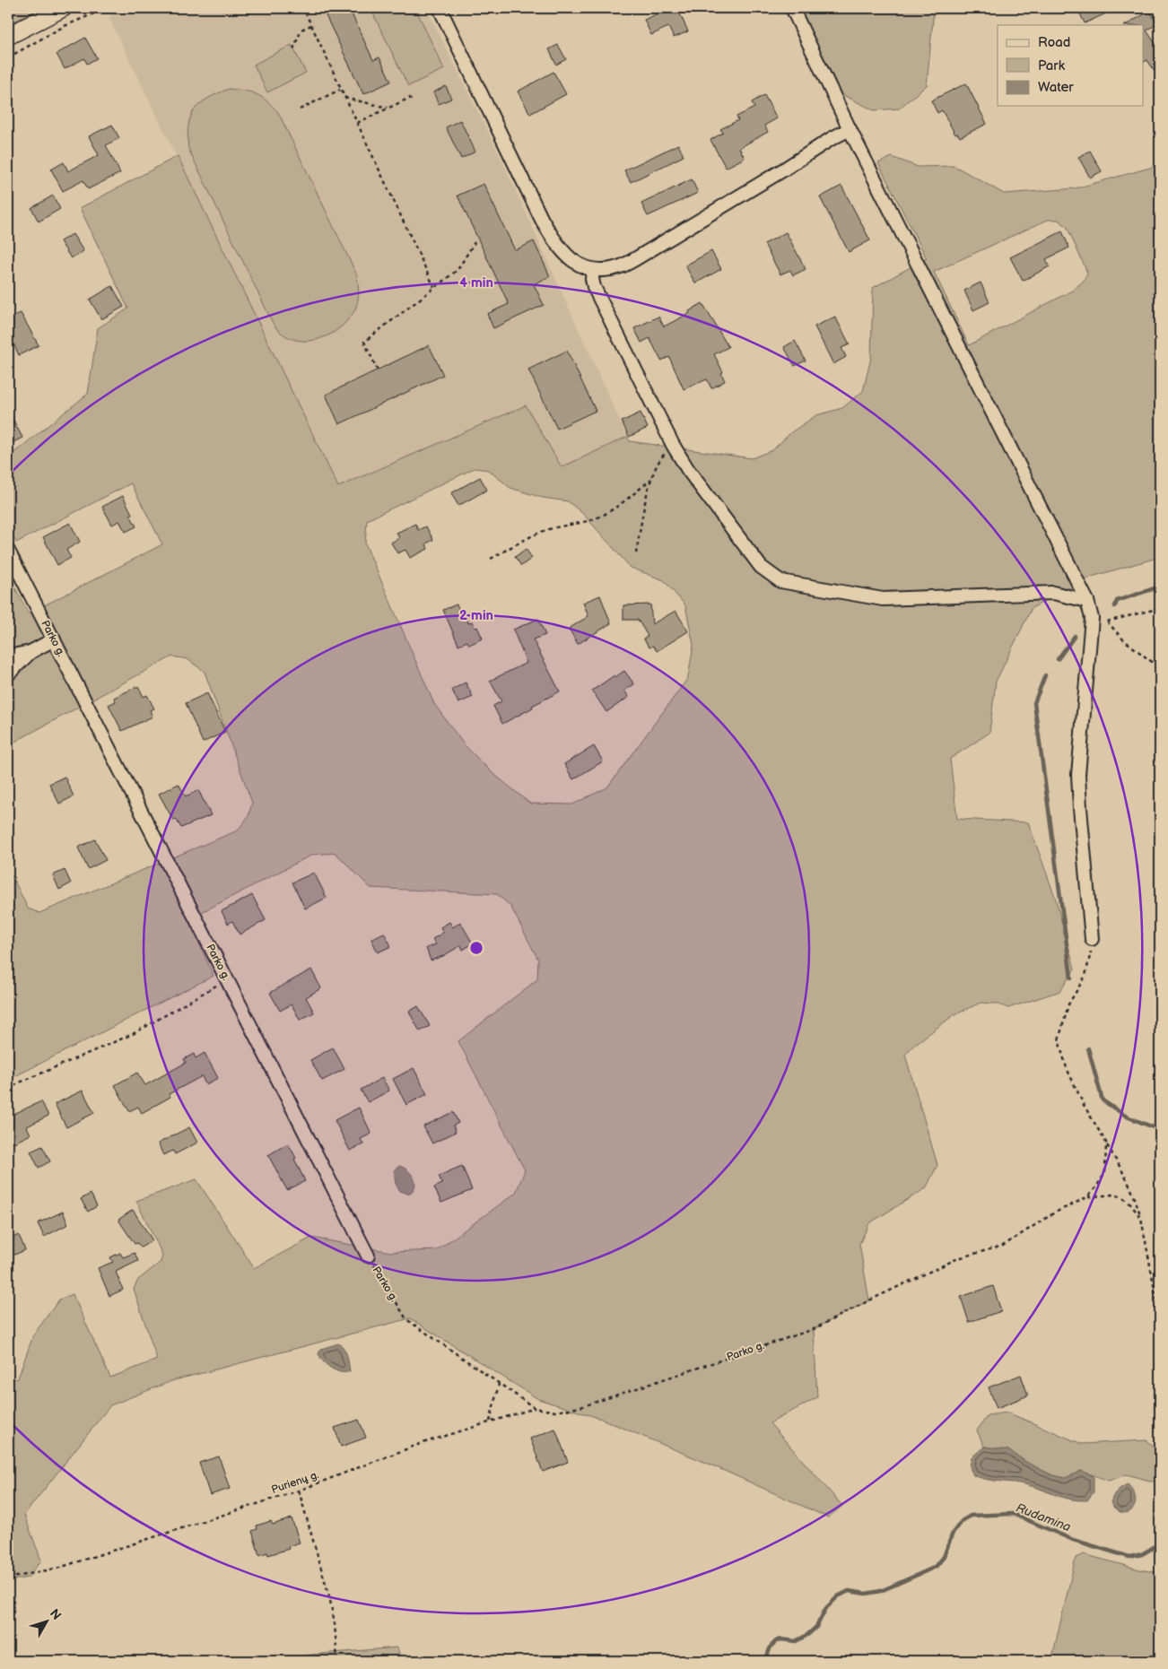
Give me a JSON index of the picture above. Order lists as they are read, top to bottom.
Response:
{
  "streets": {
    "street": ["Parko g."],
    "path": ["Purienų g."]
  },
  "crossings": [
    ["Parko g.", "Purienų g."]
  ],
  "water": ["Rudamina"],
  "legend": ["Road", "Park", "Water"],
  "north": "top right",
  "rings": ["4 min", "2 min"]
}
